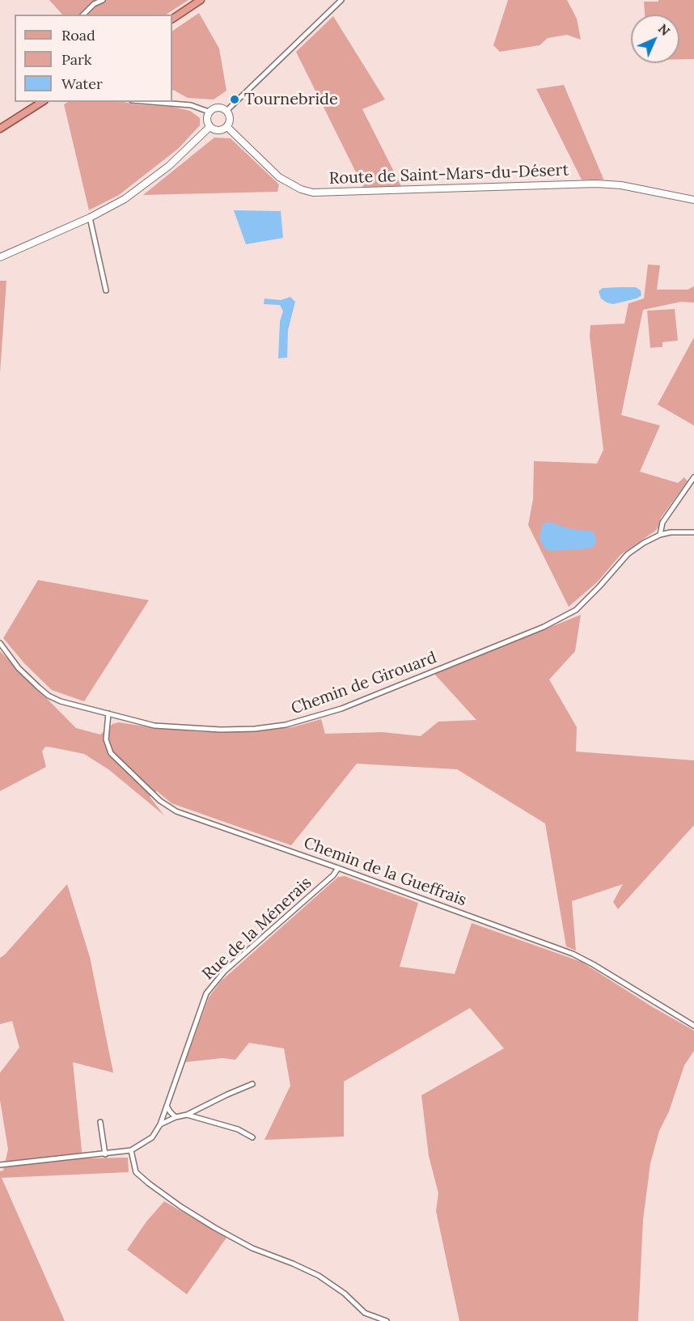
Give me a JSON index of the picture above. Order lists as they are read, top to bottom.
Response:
{
  "streets": {
    "main road": ["Route de Saint-Mars-du-Désert"],
    "street": ["Chemin de Girouard", "Chemin de la Gueffrais", "Rue de la Ménerais"]
  },
  "crossings": [
    ["Chemin de Girouard", "Chemin de la Gueffrais"],
    ["Chemin de la Gueffrais", "Rue de la Ménerais"]
  ],
  "places": ["Tournebride"],
  "legend": ["Road", "Park", "Water"],
  "north": "top right"
}
